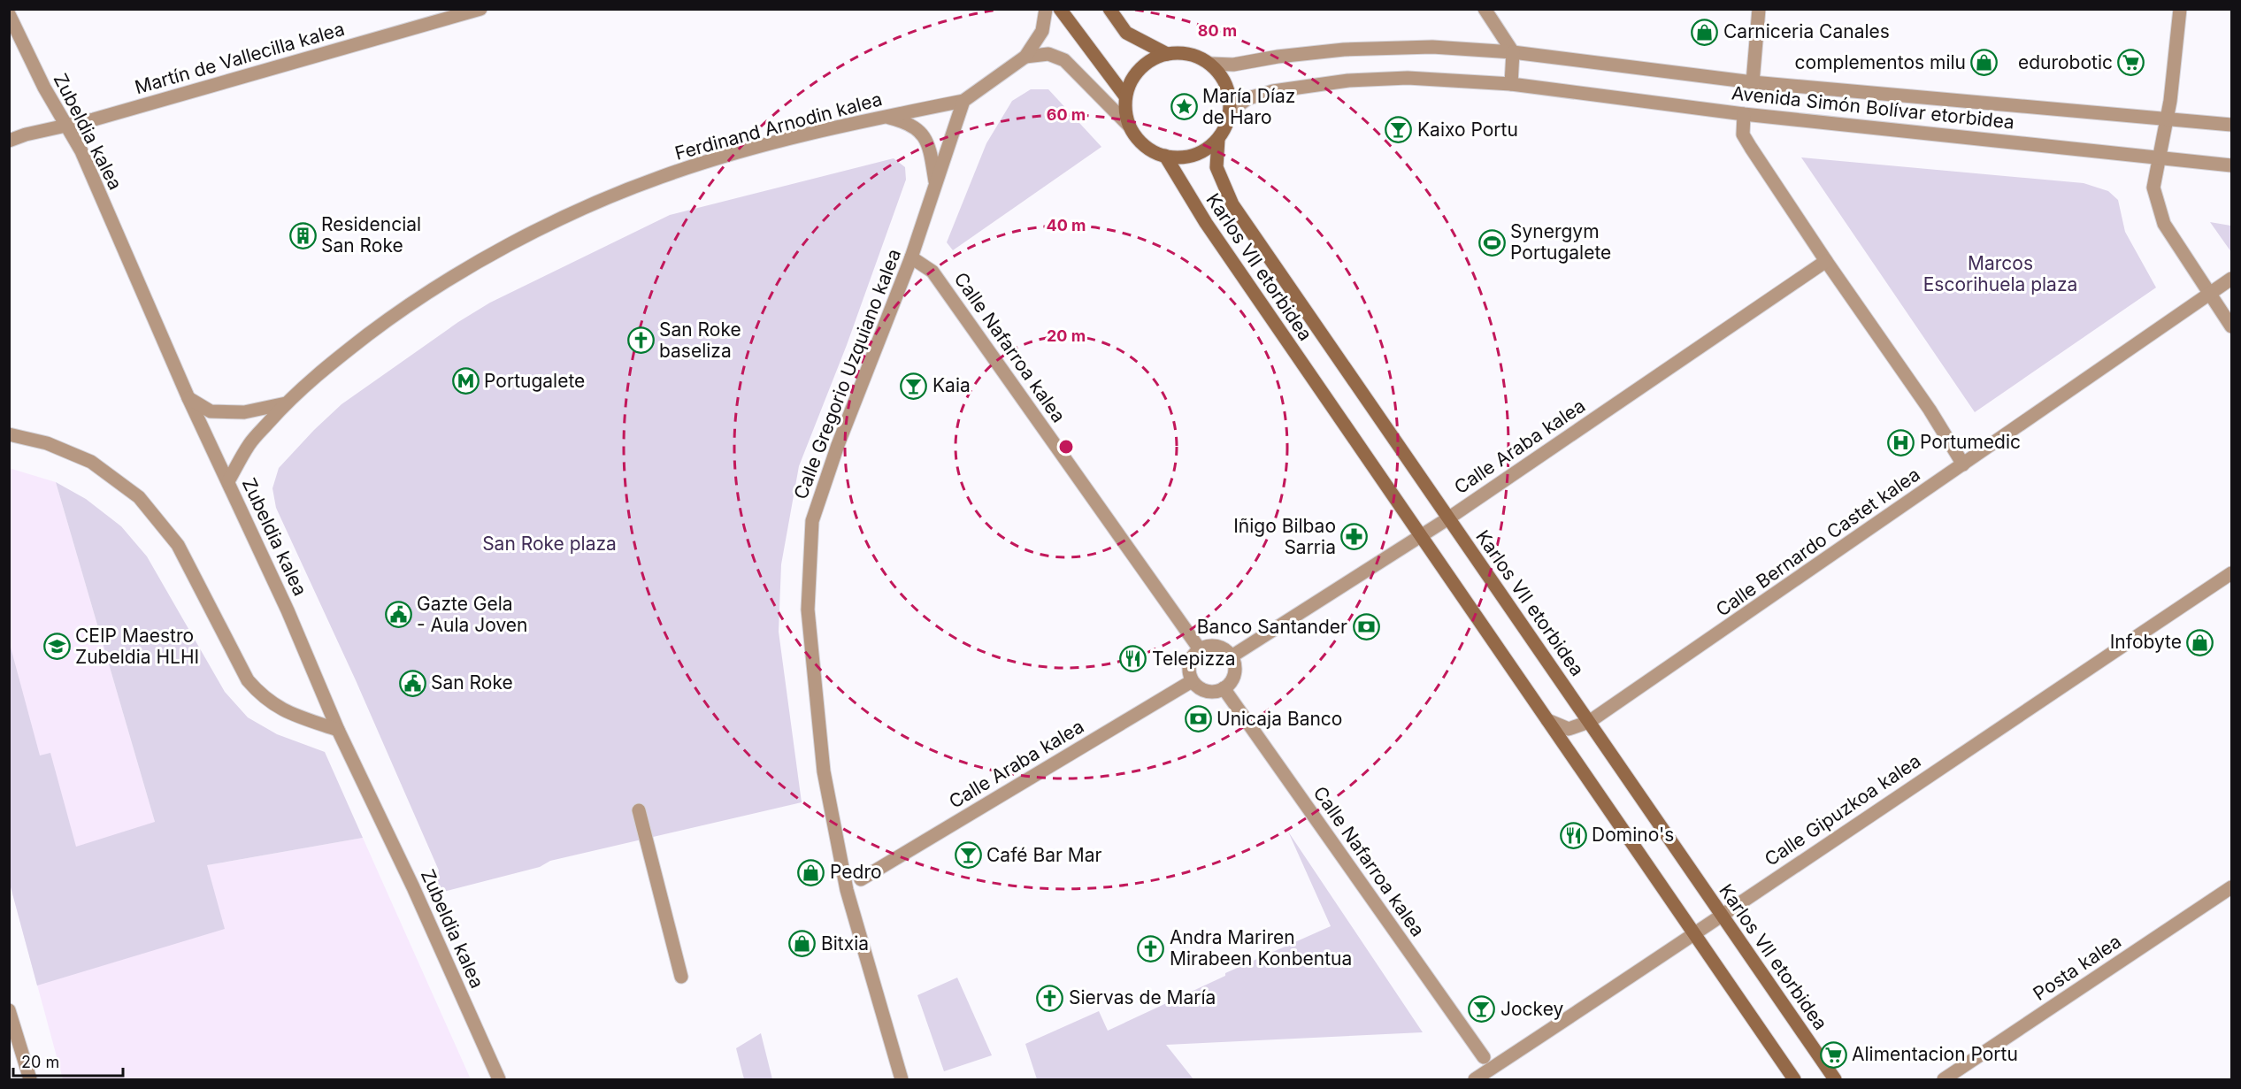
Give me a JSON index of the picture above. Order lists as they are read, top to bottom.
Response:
{
  "streets": {
    "street": [
      "Martín de Vallecilla kalea",
      "Avenida Simón Bolívar etorbidea",
      "Ferdinand Arnodin kalea",
      "Zubeldia kalea",
      "Karlos VII etorbidea",
      "Calle Nafarroa kalea",
      "Calle Gregorio Uzquiano kalea",
      "Calle Araba kalea",
      "Calle Bernardo Castet kalea",
      "Calle Gipuzkoa kalea",
      "Posta kalea"
    ]
  },
  "crossings": [
    ["Martín de Vallecilla kalea", "Zubeldia kalea"],
    ["Avenida Simón Bolívar etorbidea", "Karlos VII etorbidea"],
    ["Ferdinand Arnodin kalea", "Zubeldia kalea"],
    ["Ferdinand Arnodin kalea", "Calle Gregorio Uzquiano kalea"],
    ["Karlos VII etorbidea", "Calle Araba kalea"],
    ["Karlos VII etorbidea", "Calle Bernardo Castet kalea"],
    ["Karlos VII etorbidea", "Calle Gipuzkoa kalea"],
    ["Calle Nafarroa kalea", "Calle Gregorio Uzquiano kalea"],
    ["Calle Nafarroa kalea", "Calle Araba kalea"]
  ],
  "parks": ["Marcos Escorihuela plaza", "San Roke plaza"],
  "places": {
    "shop": [
      "Carniceria Canales",
      "complementos milu",
      "Infobyte",
      "Pedro",
      "Bitxia"
    ],
    "supermarket": ["edurobotic", "Alimentacion Portu"],
    "place": ["María Díaz de Haro"],
    "bar": [
      "Kaixo Portu",
      "Kaia",
      "Café Bar Mar",
      "Jockey"
    ],
    "building": ["Residencial San Roke"],
    "sports": ["Synergym Portugalete"],
    "church": ["San Roke baseliza", "Andra Mariren Mirabeen Konbentua", "Siervas de María"],
    "metro station": ["Portugalete"],
    "hospital": ["Portumedic"],
    "pharmacy": ["Iñigo Bilbao Sarria"],
    "public building": ["Gazte Gela - Aula Joven", "San Roke"],
    "bank": ["Banco Santander", "Unicaja Banco"],
    "school or university": ["CEIP Maestro Zubeldia HLHI"],
    "restaurant": ["Telepizza", "Domino's"]
  },
  "scale_bar": "20 m",
  "rings": [
    "80 m",
    "60 m",
    "40 m",
    "20 m"
  ]
}
